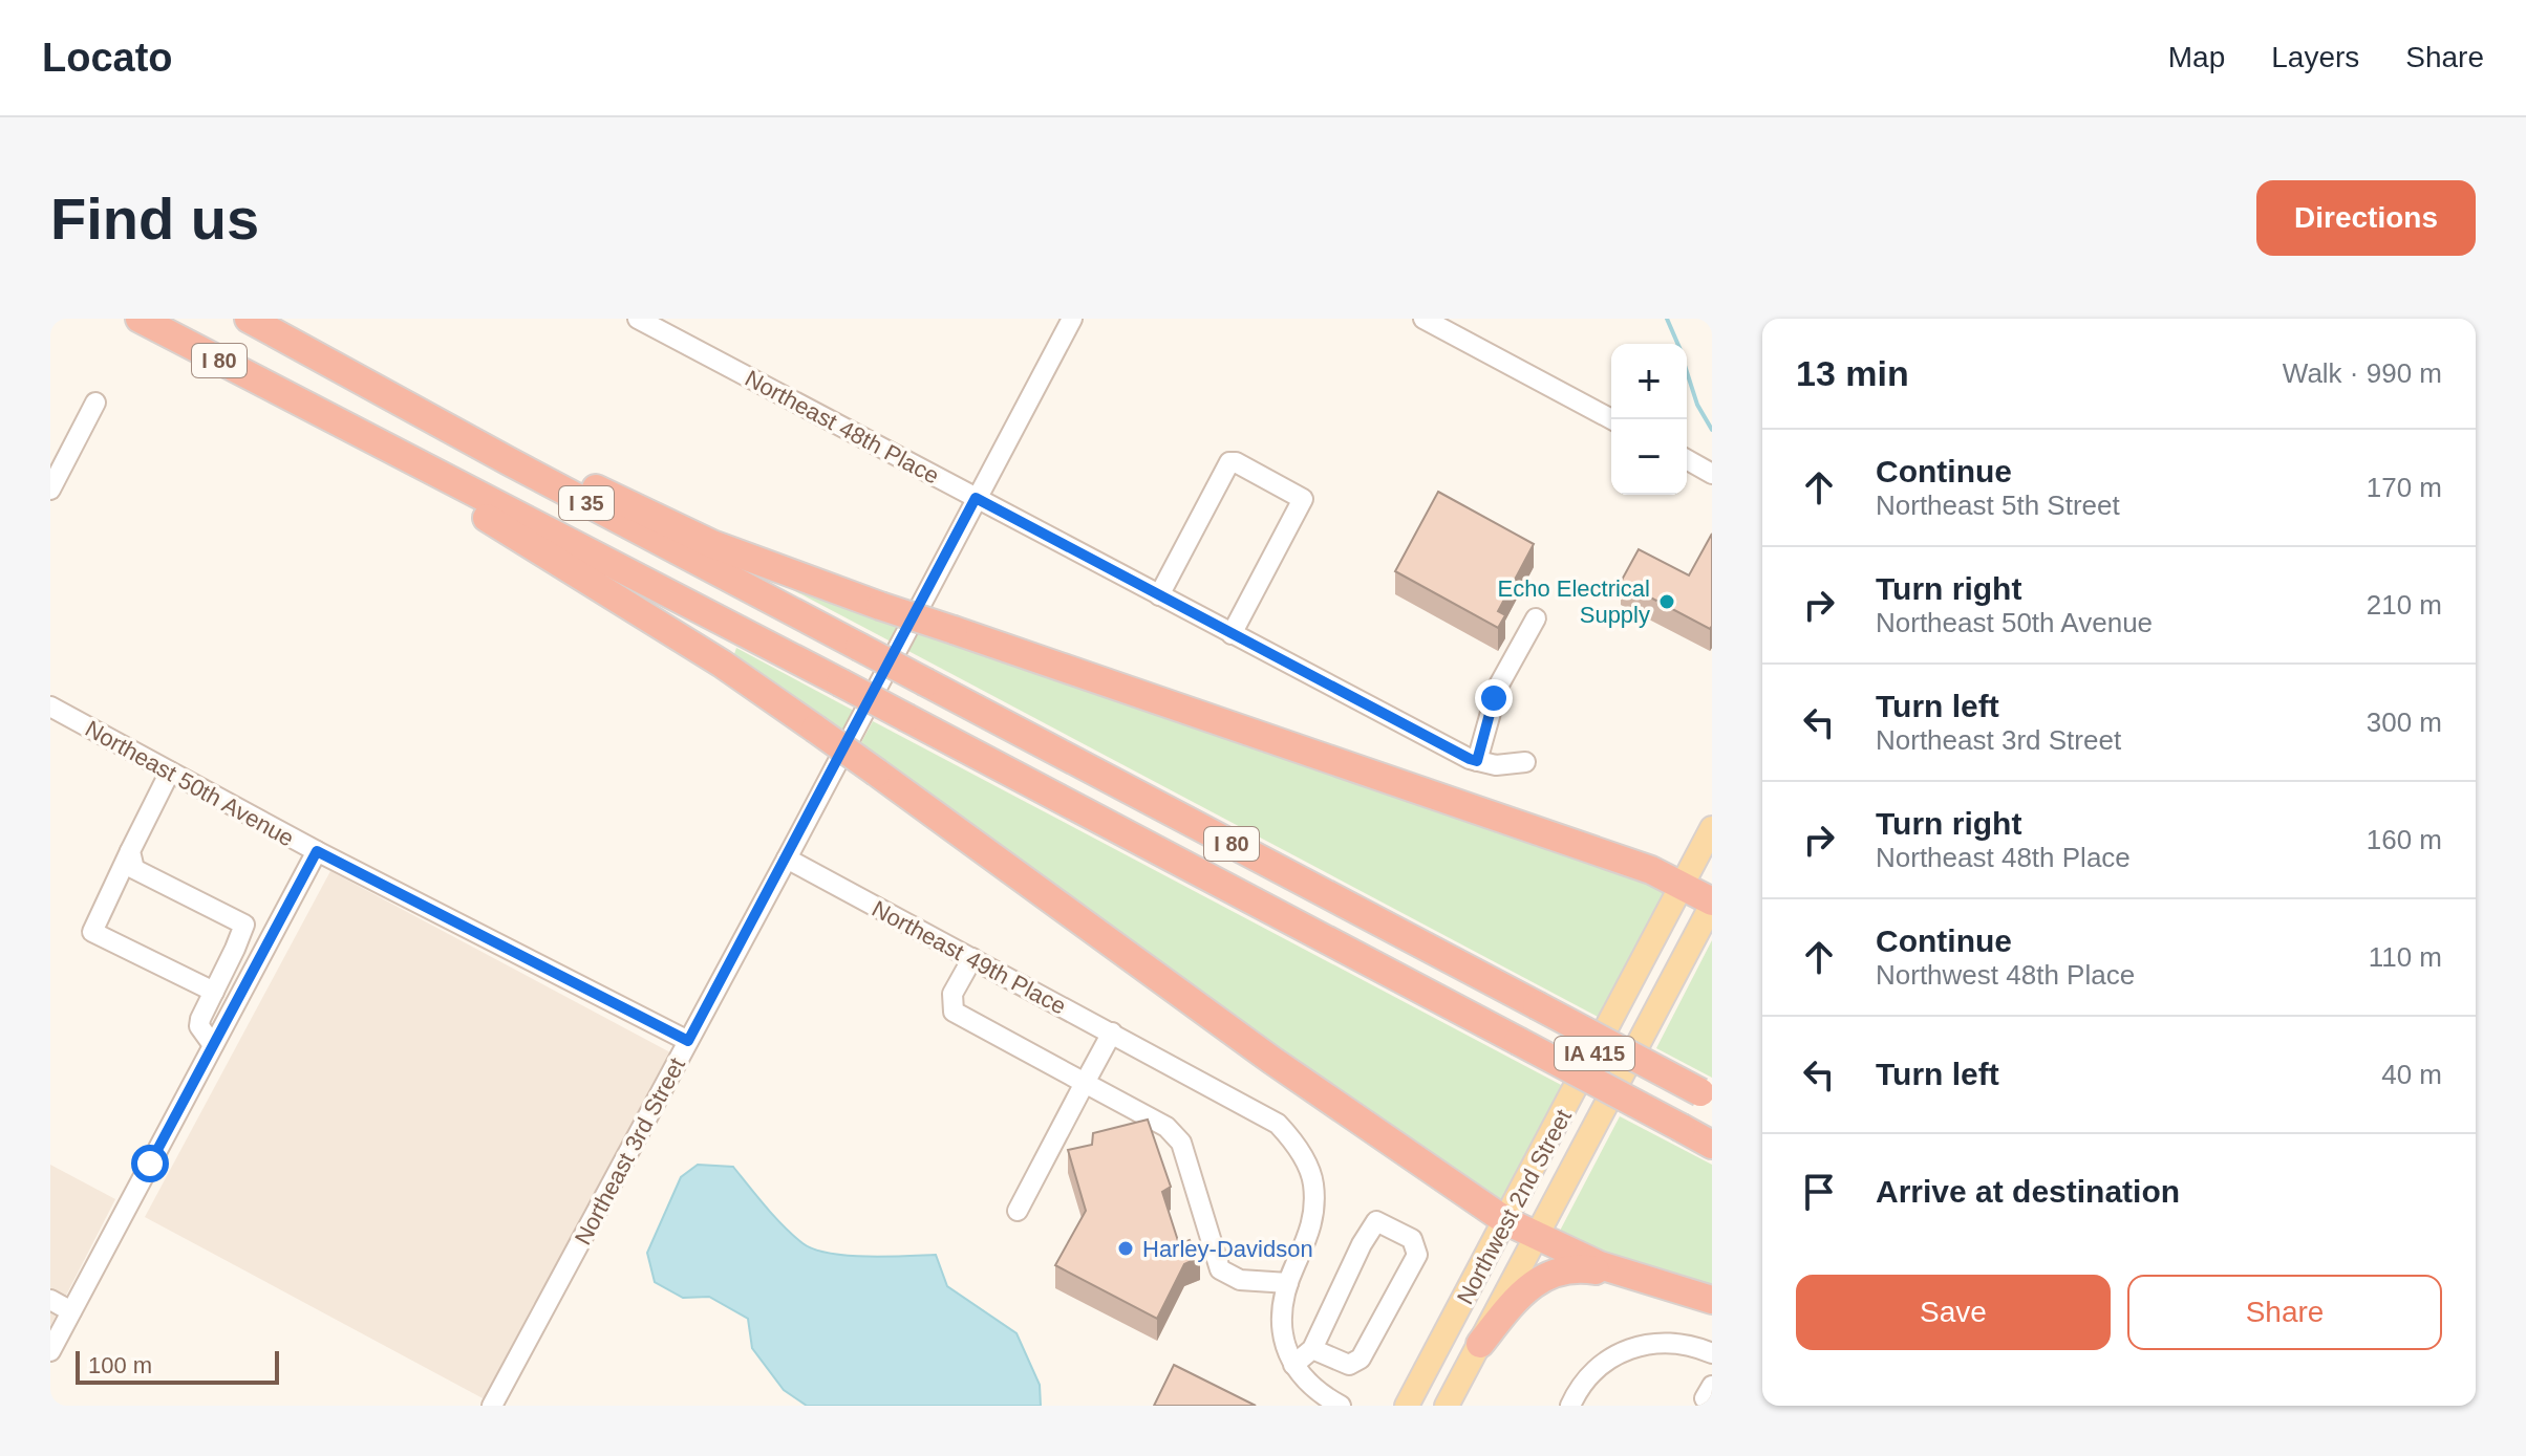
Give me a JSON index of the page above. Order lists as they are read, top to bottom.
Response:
{
  "streets": {
    "highway": ["I 80", "I 35"],
    "main road": ["IA 415", "Northwest 2nd Street"],
    "street": [
      "Northeast 48th Place",
      "Northeast 50th Avenue",
      "Northeast 49th Place",
      "Northeast 3rd Street"
    ]
  },
  "crossings": [
    ["I 80", "I 35"],
    ["Northeast 48th Place", "Northeast 3rd Street"],
    ["Northeast 50th Avenue", "Northeast 3rd Street"],
    ["Northeast 49th Place", "Northeast 3rd Street"]
  ],
  "places": ["Echo Electrical Supply", "Harley-Davidson"],
  "scale_bar": "100 m",
  "page": {
    "header": "Locato",
    "nav": ["Map", "Layers", "Share"],
    "buttons": [
      "Directions",
      ["Save", "Share"]
    ],
    "title": "Find us",
    "heading": ["13 min", "Walk · 990 m"],
    "map_buttons": ["+", "−"],
    "list": [
      ["Continue", "Northeast 5th Street", "170 m"],
      ["Turn right", "Northeast 50th Avenue", "210 m"],
      ["Turn left", "Northeast 3rd Street", "300 m"],
      ["Turn right", "Northeast 48th Place", "160 m"],
      ["Continue", "Northwest 48th Place", "110 m"],
      ["Turn left", "40 m"],
      "Arrive at destination"
    ],
    "scale": "100 m"
  }
}
